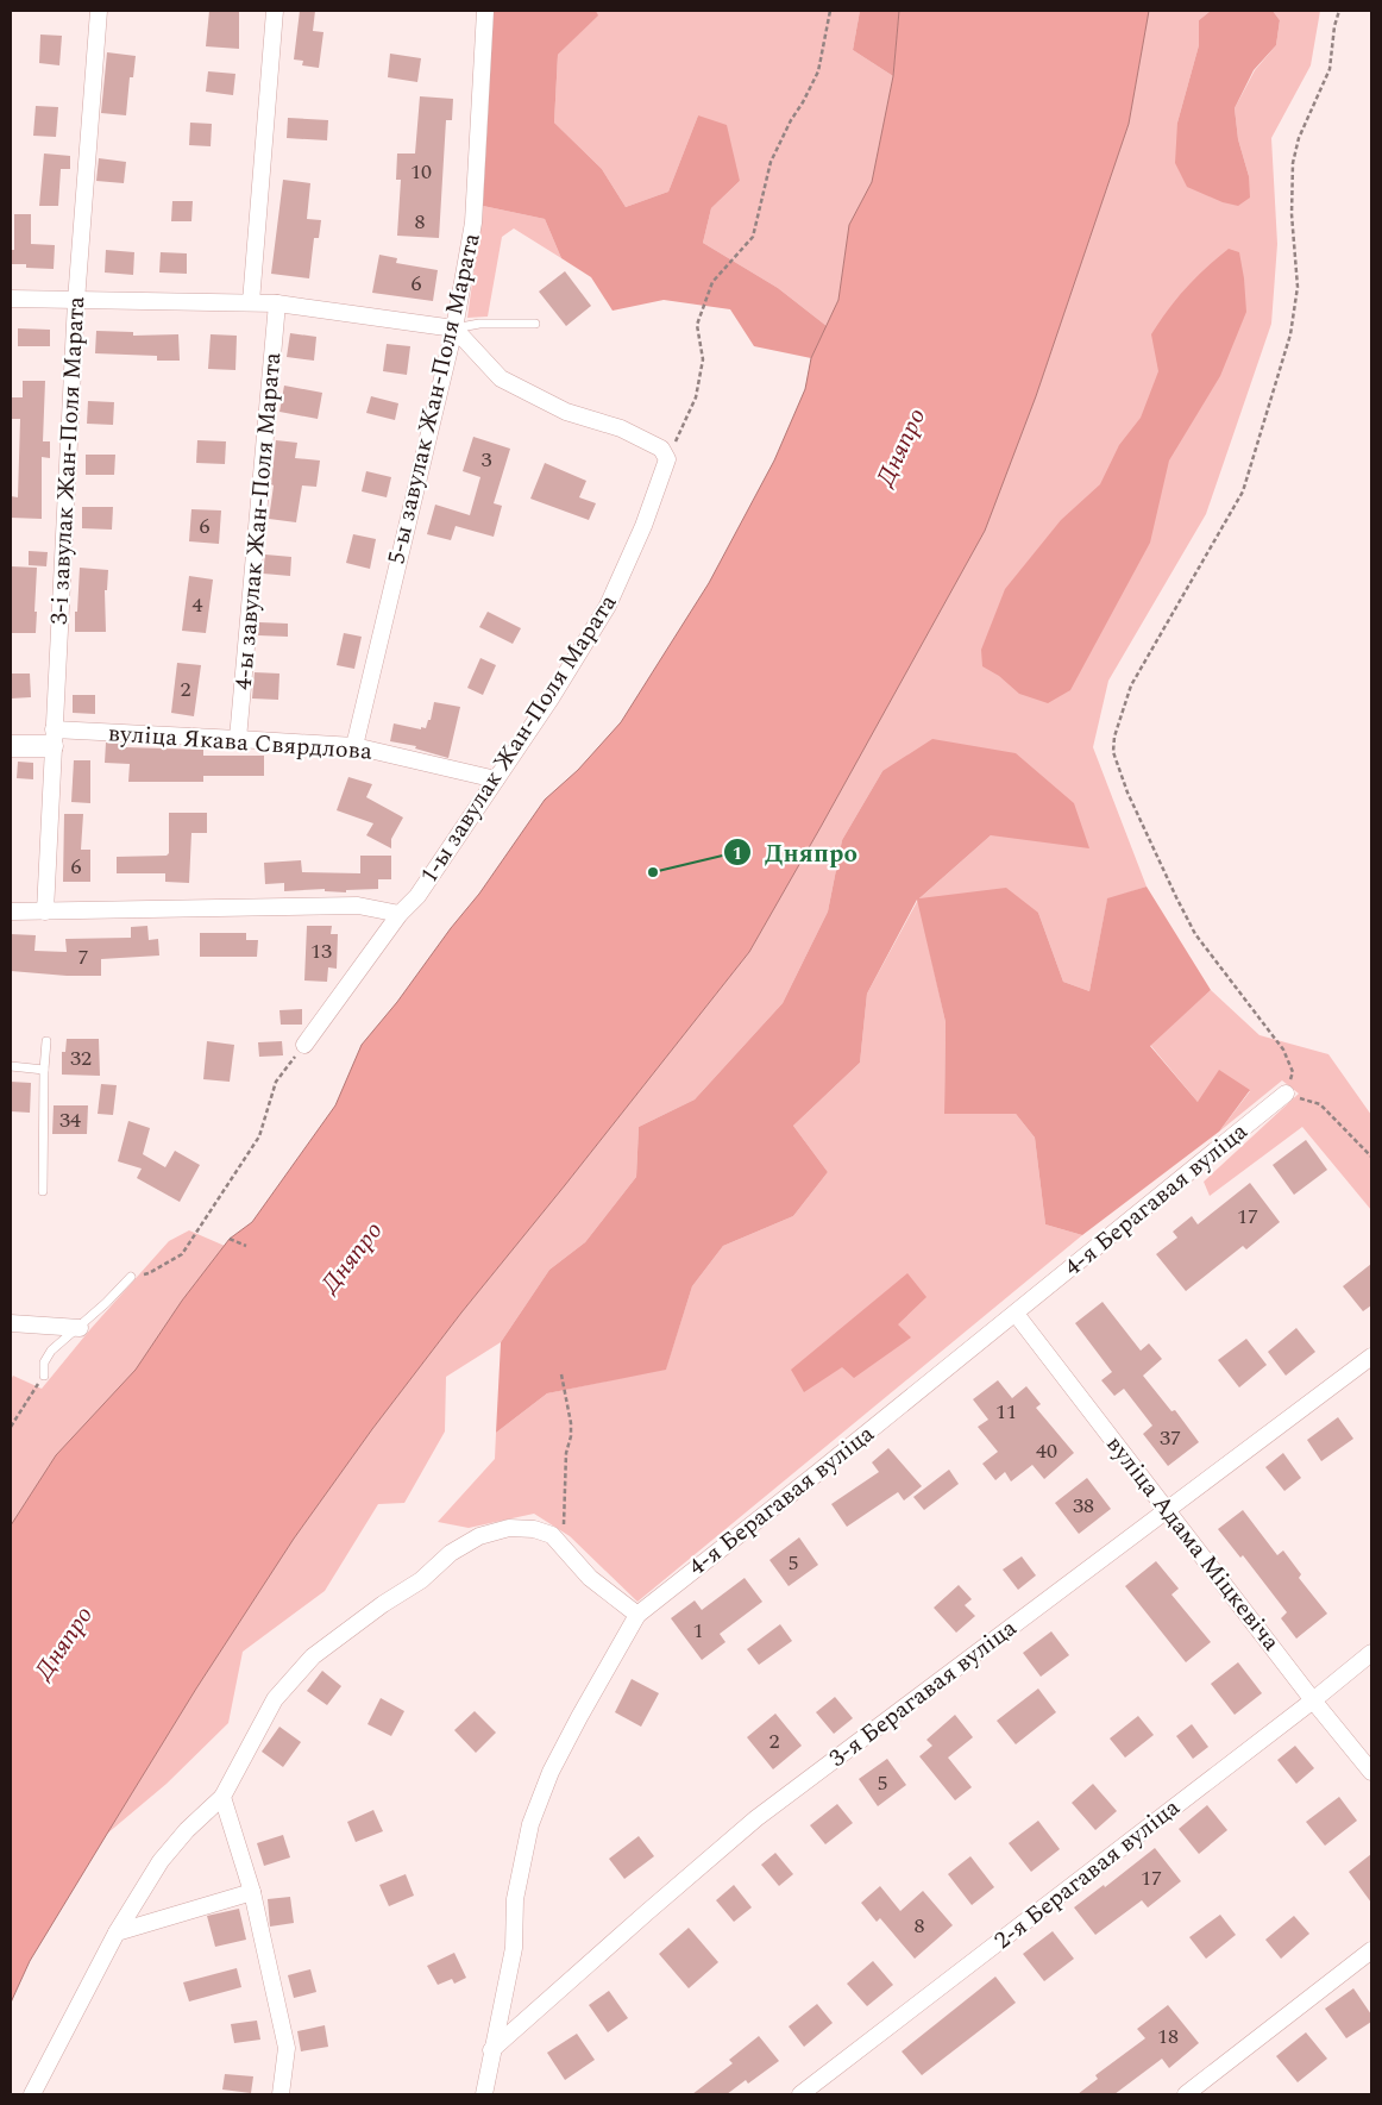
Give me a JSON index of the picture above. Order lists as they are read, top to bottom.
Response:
{
  "streets": {
    "street": [
      "5-ы завулак Жан-Поля Марата",
      "3-і завулак Жан-Поля Марата",
      "4-ы завулак Жан-Поля Марата",
      "1-ы завулак Жан-Поля Марата",
      "вуліца Якава Свярдлова",
      "4-я Берагавая вуліца",
      "вуліца Адама Міцкевіча",
      "3-я Берагавая вуліца",
      "2-я Берагавая вуліца"
    ]
  },
  "crossings": [
    ["5-ы завулак Жан-Поля Марата", "вуліца Якава Свярдлова"],
    ["3-і завулак Жан-Поля Марата", "вуліца Якава Свярдлова"],
    ["4-ы завулак Жан-Поля Марата", "вуліца Якава Свярдлова"],
    ["1-ы завулак Жан-Поля Марата", "вуліца Якава Свярдлова"],
    ["4-я Берагавая вуліца", "вуліца Адама Міцкевіча"],
    ["4-я Берагавая вуліца", "3-я Берагавая вуліца"],
    ["вуліца Адама Міцкевіча", "3-я Берагавая вуліца"],
    ["вуліца Адама Міцкевіча", "2-я Берагавая вуліца"]
  ],
  "water": ["Дняпро"],
  "places": ["Дняпро"],
  "house_numbers": [
    "10",
    "8",
    "6",
    "3",
    "6",
    "4",
    "2",
    "6",
    "13",
    "7",
    "32",
    "34",
    "17",
    "11",
    "37",
    "40",
    "38",
    "5",
    "1",
    "2",
    "5",
    "17",
    "8",
    "18"
  ]
}
